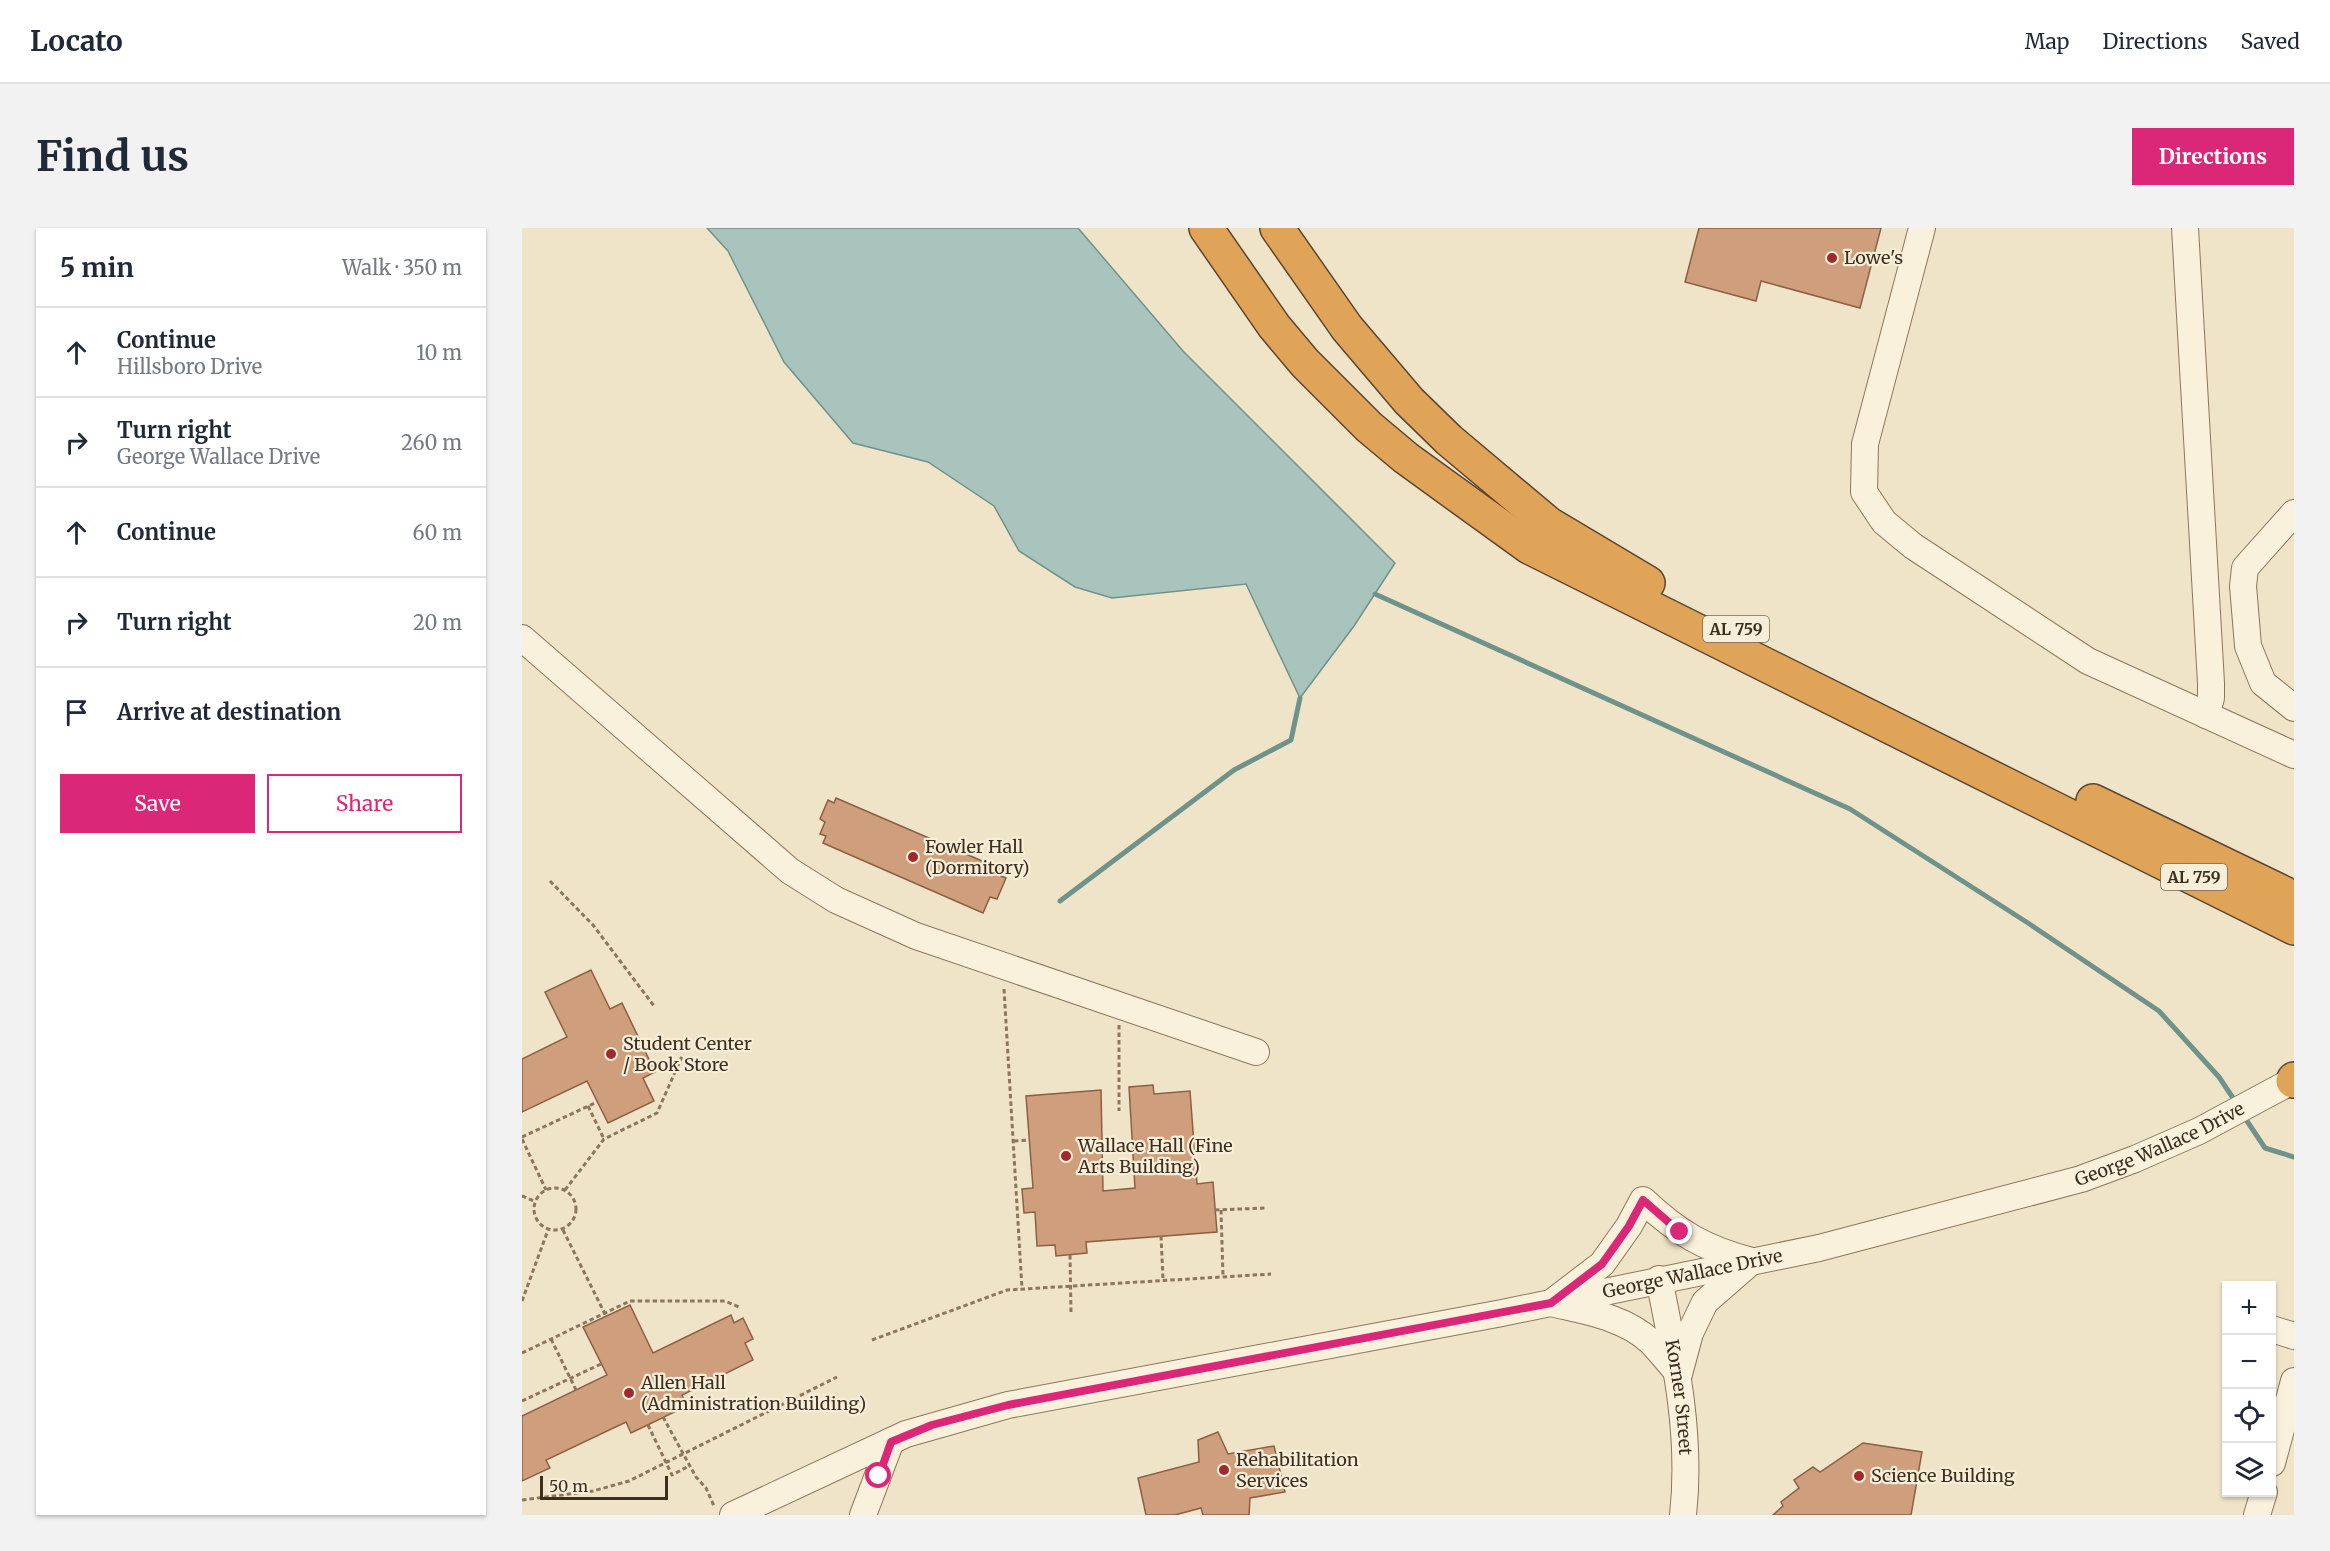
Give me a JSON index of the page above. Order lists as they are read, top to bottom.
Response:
{
  "streets": {
    "highway": ["AL 759"],
    "street": ["George Wallace Drive", "Korner Street"]
  },
  "crossings": [
    ["George Wallace Drive", "Korner Street"]
  ],
  "places": [
    "Lowe's",
    "Fowler Hall (Dormitory)",
    "Student Center / Book Store",
    "Wallace Hall (Fine Arts Building)",
    "Allen Hall (Administration Building)",
    "Rehabilitation Services",
    "Science Building"
  ],
  "scale_bar": "50 m",
  "page": {
    "header": "Locato",
    "nav": ["Map", "Directions", "Saved"],
    "buttons": [
      "Directions",
      ["Save", "Share"]
    ],
    "title": "Find us",
    "heading": ["5 min", "Walk · 350 m"],
    "list": [
      ["Continue", "Hillsboro Drive", "10 m"],
      ["Turn right", "George Wallace Drive", "260 m"],
      ["Continue", "60 m"],
      ["Turn right", "20 m"],
      "Arrive at destination"
    ],
    "map_buttons": ["+", "−"],
    "scale": "50 m"
  }
}
